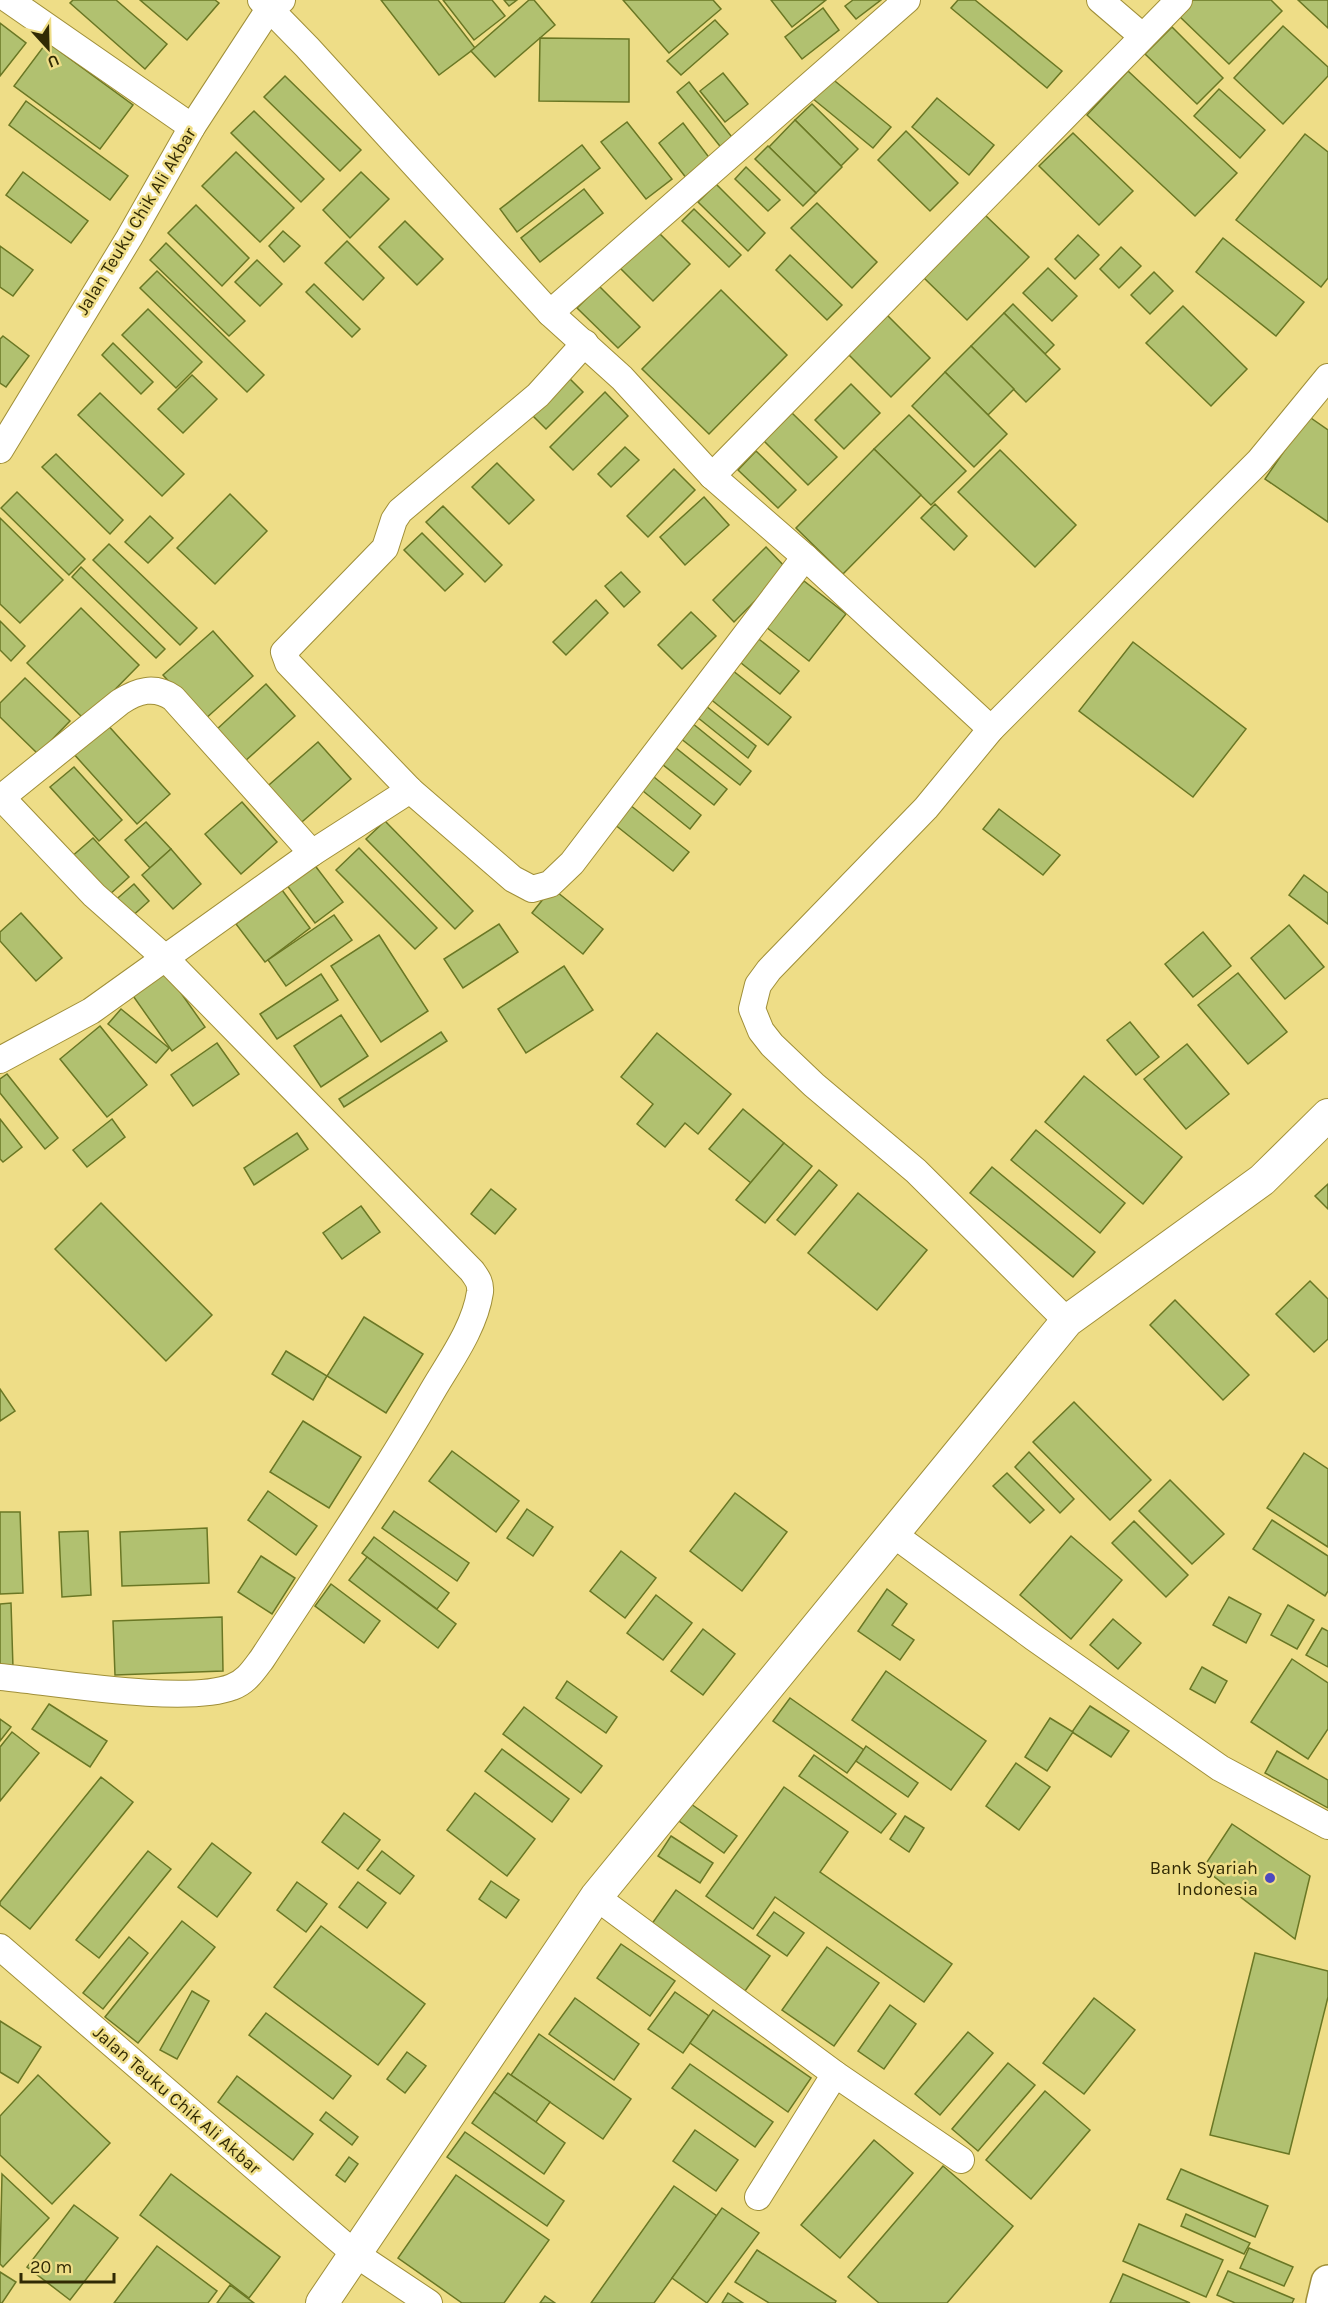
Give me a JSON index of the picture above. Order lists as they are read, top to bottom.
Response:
{
  "streets": {
    "street": ["Jalan Teuku Chik Ali Akbar"]
  },
  "places": ["Bank Syariah Indonesia"],
  "scale_bar": "20 m",
  "north": "bottom"
}
